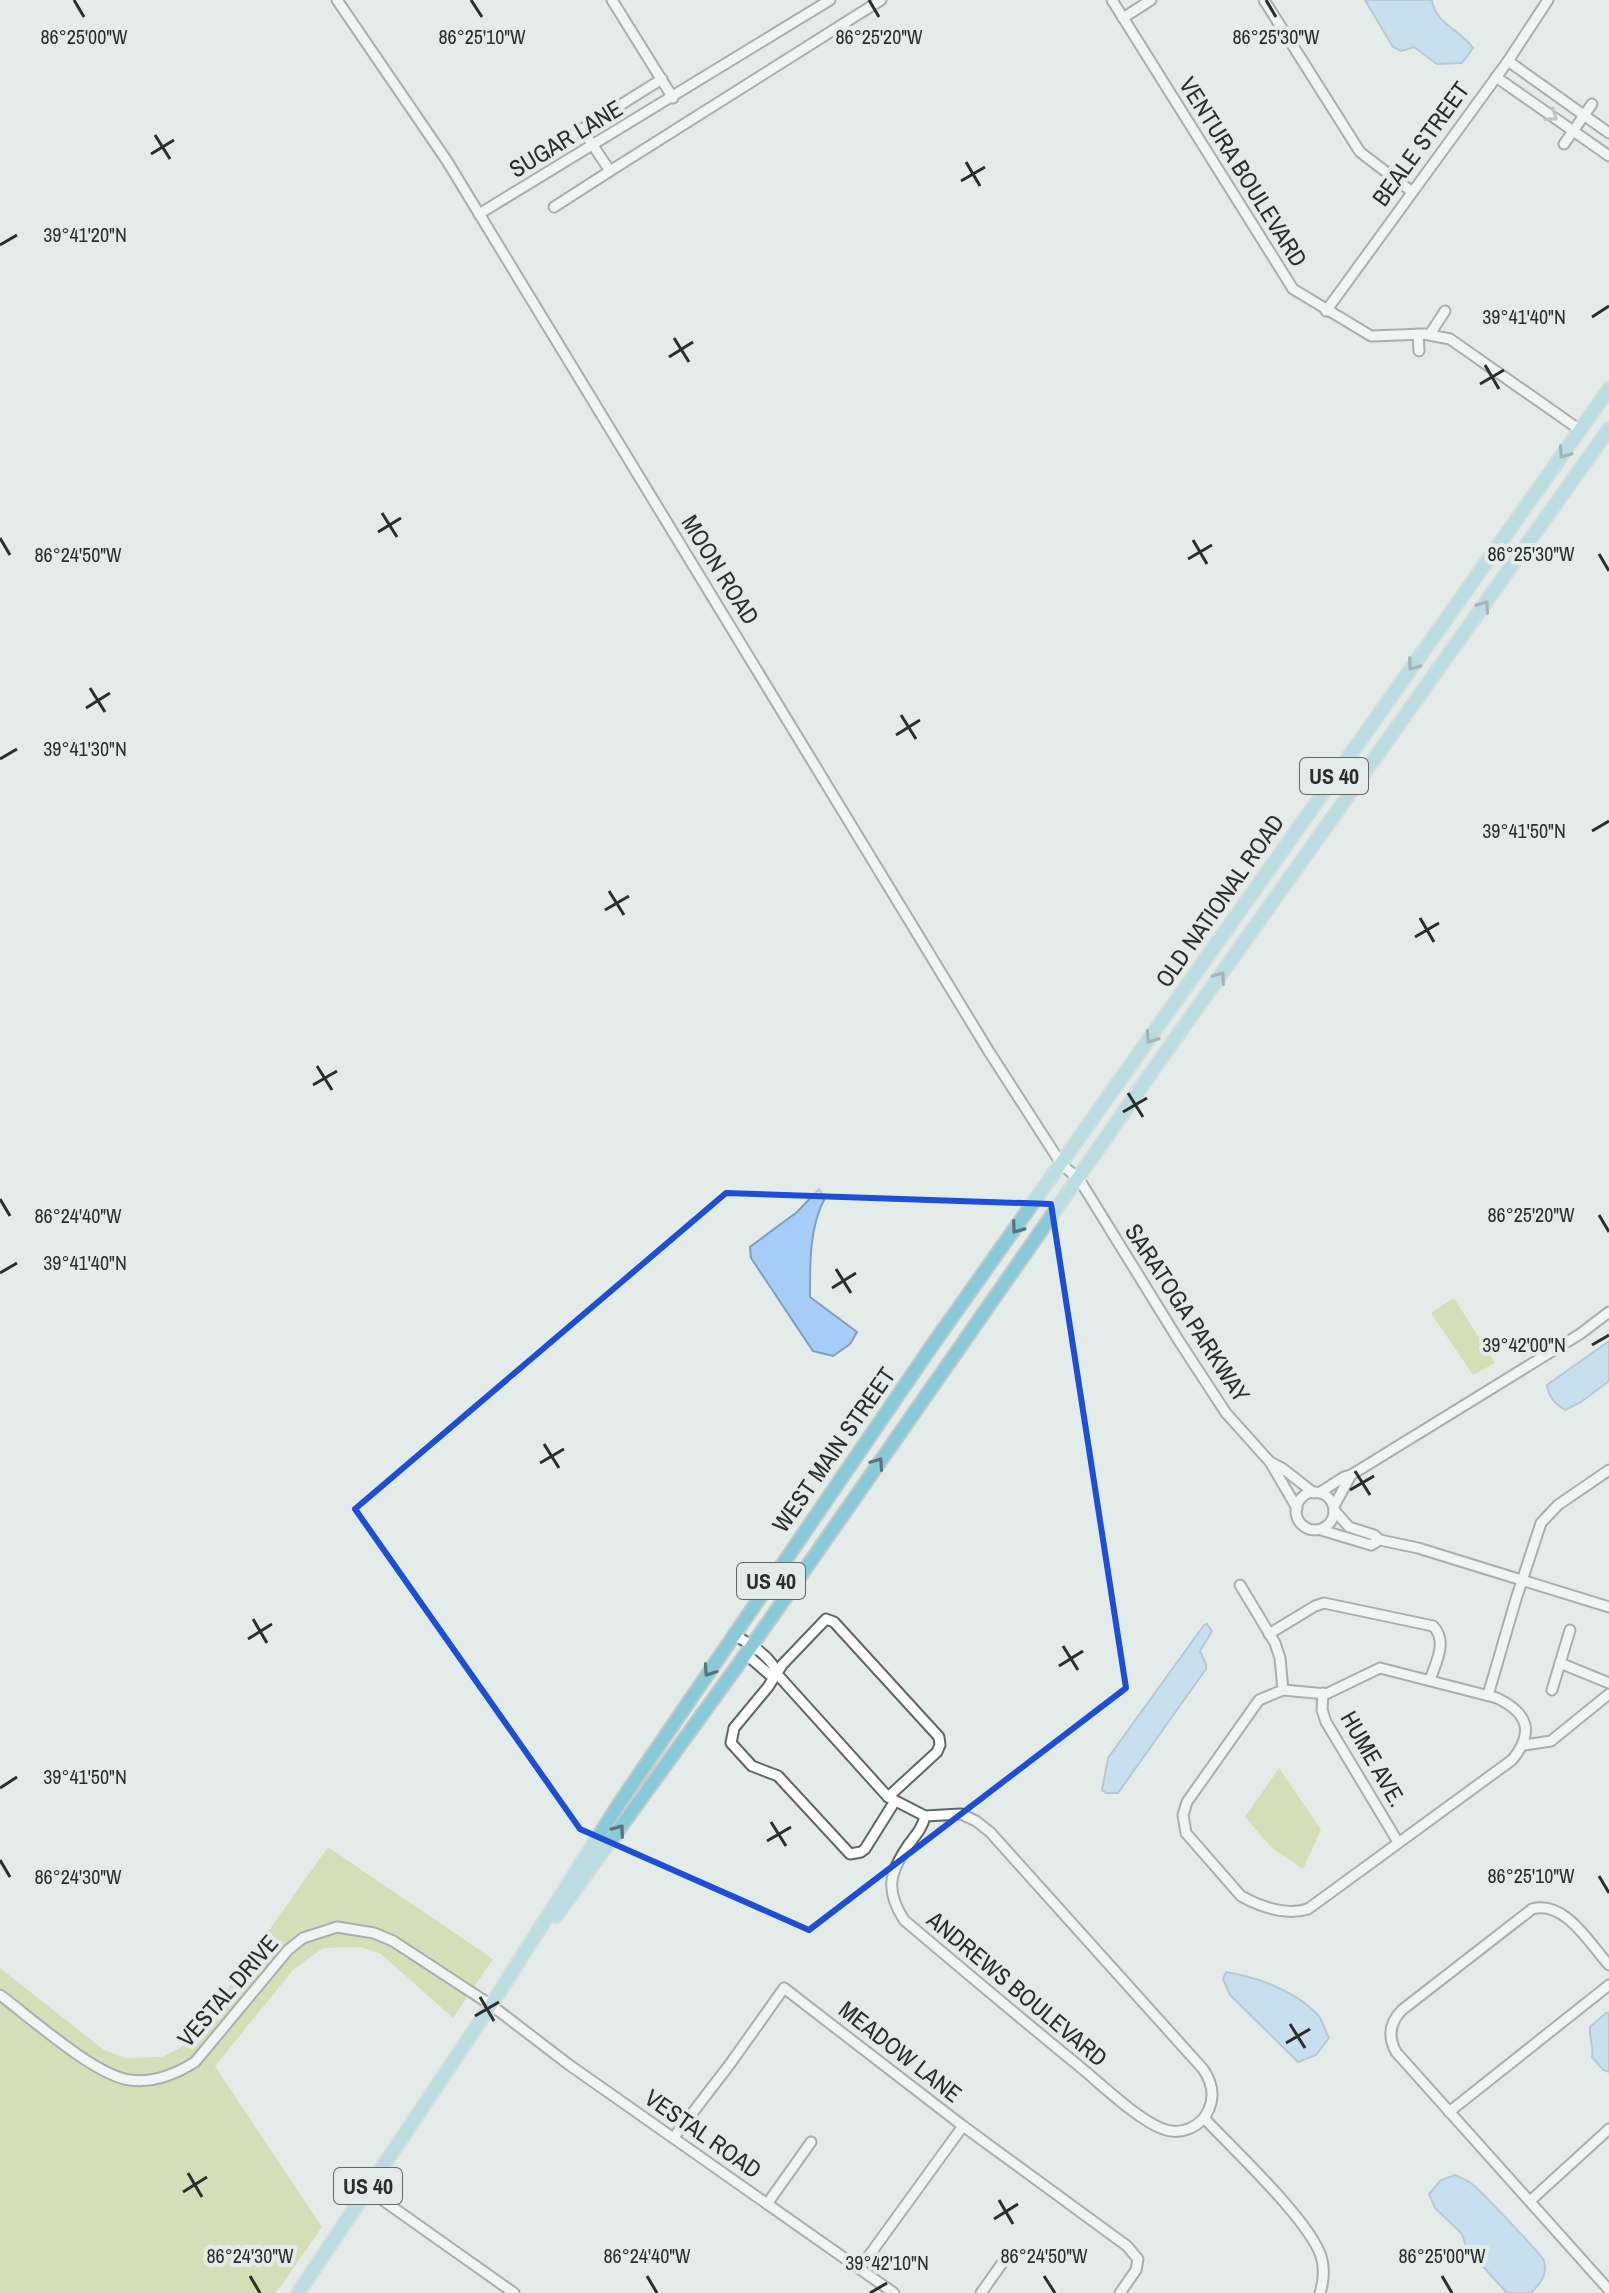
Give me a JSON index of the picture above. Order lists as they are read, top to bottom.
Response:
{
  "streets": {
    "main road": ["US 40", "OLD NATIONAL ROAD", "WEST MAIN STREET"],
    "street": [
      "SUGAR LANE",
      "BEALE STREET",
      "VENTURA BOULEVARD",
      "MOON ROAD",
      "SARATOGA PARKWAY",
      "HUME AVE.",
      "ANDREWS BOULEVARD",
      "VESTAL DRIVE",
      "MEADOW LANE",
      "VESTAL ROAD"
    ]
  },
  "crossings": [
    ["SUGAR LANE", "MOON ROAD"],
    ["BEALE STREET", "VENTURA BOULEVARD"],
    ["VENTURA BOULEVARD", "OLD NATIONAL ROAD"],
    ["MOON ROAD", "OLD NATIONAL ROAD"],
    ["MOON ROAD", "SARATOGA PARKWAY"],
    ["MOON ROAD", "WEST MAIN STREET"],
    ["OLD NATIONAL ROAD", "SARATOGA PARKWAY"],
    ["OLD NATIONAL ROAD", "WEST MAIN STREET"],
    ["SARATOGA PARKWAY", "WEST MAIN STREET"],
    ["WEST MAIN STREET", "VESTAL DRIVE"],
    ["WEST MAIN STREET", "VESTAL ROAD"],
    ["VESTAL DRIVE", "VESTAL ROAD"],
    ["MEADOW LANE", "VESTAL ROAD"]
  ],
  "coordinates": [
    "86°25'00\"W",
    "86°25'20\"W",
    "86°25'10\"W",
    "86°25'30\"W",
    "39°41'20\"N",
    "39°41'40\"N",
    "86°24'50\"W",
    "39°41'30\"N",
    "39°41'50\"N",
    "86°24'40\"W",
    "39°42'00\"N",
    "86°24'30\"W",
    "39°42'10\"N"
  ]
}
